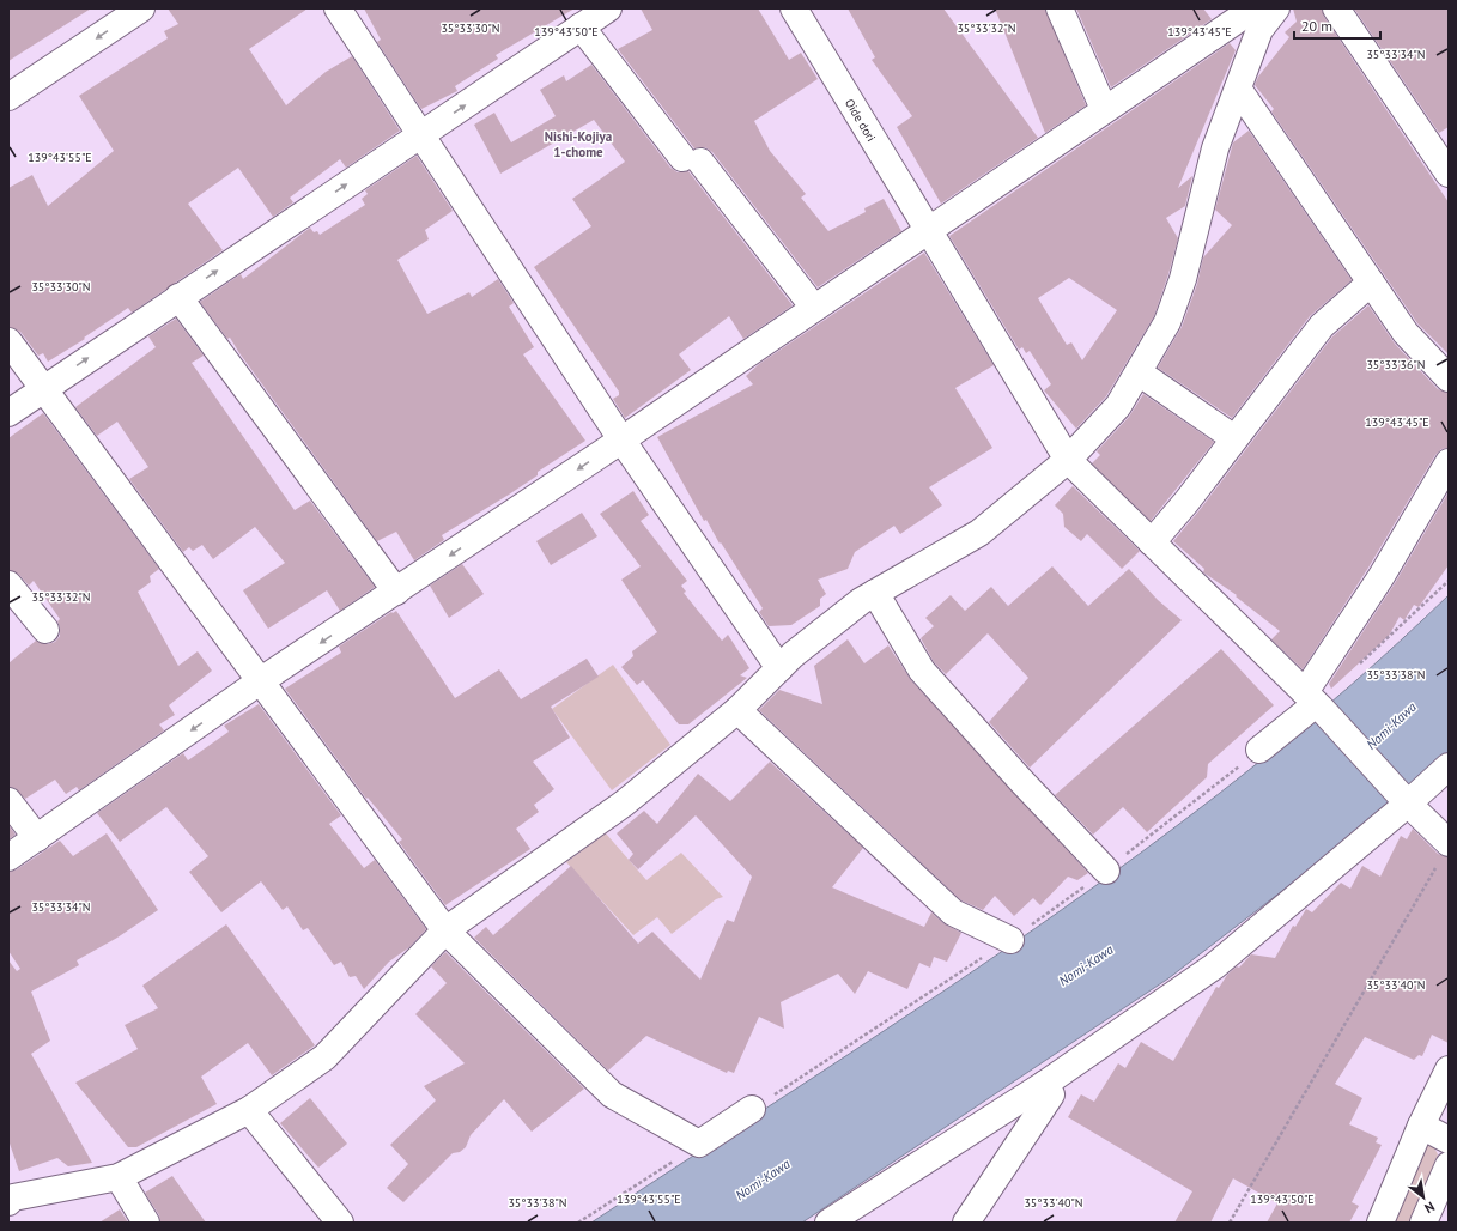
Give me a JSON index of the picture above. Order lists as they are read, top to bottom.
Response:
{
  "streets": {
    "street": ["Oide dori"]
  },
  "districts": ["Nishi-Kojiya 1-chome"],
  "water": ["Nomi-Kawa"],
  "scale_bar": "20 m",
  "north": "bottom right",
  "coordinates": [
    "35°33'30\"N",
    "35°33'32\"N",
    "139°43'50\"E",
    "139°43'45\"E",
    "35°33'34\"N",
    "139°43'55\"E",
    "35°33'36\"N",
    "35°33'38\"N",
    "35°33'40\"N"
  ]
}
